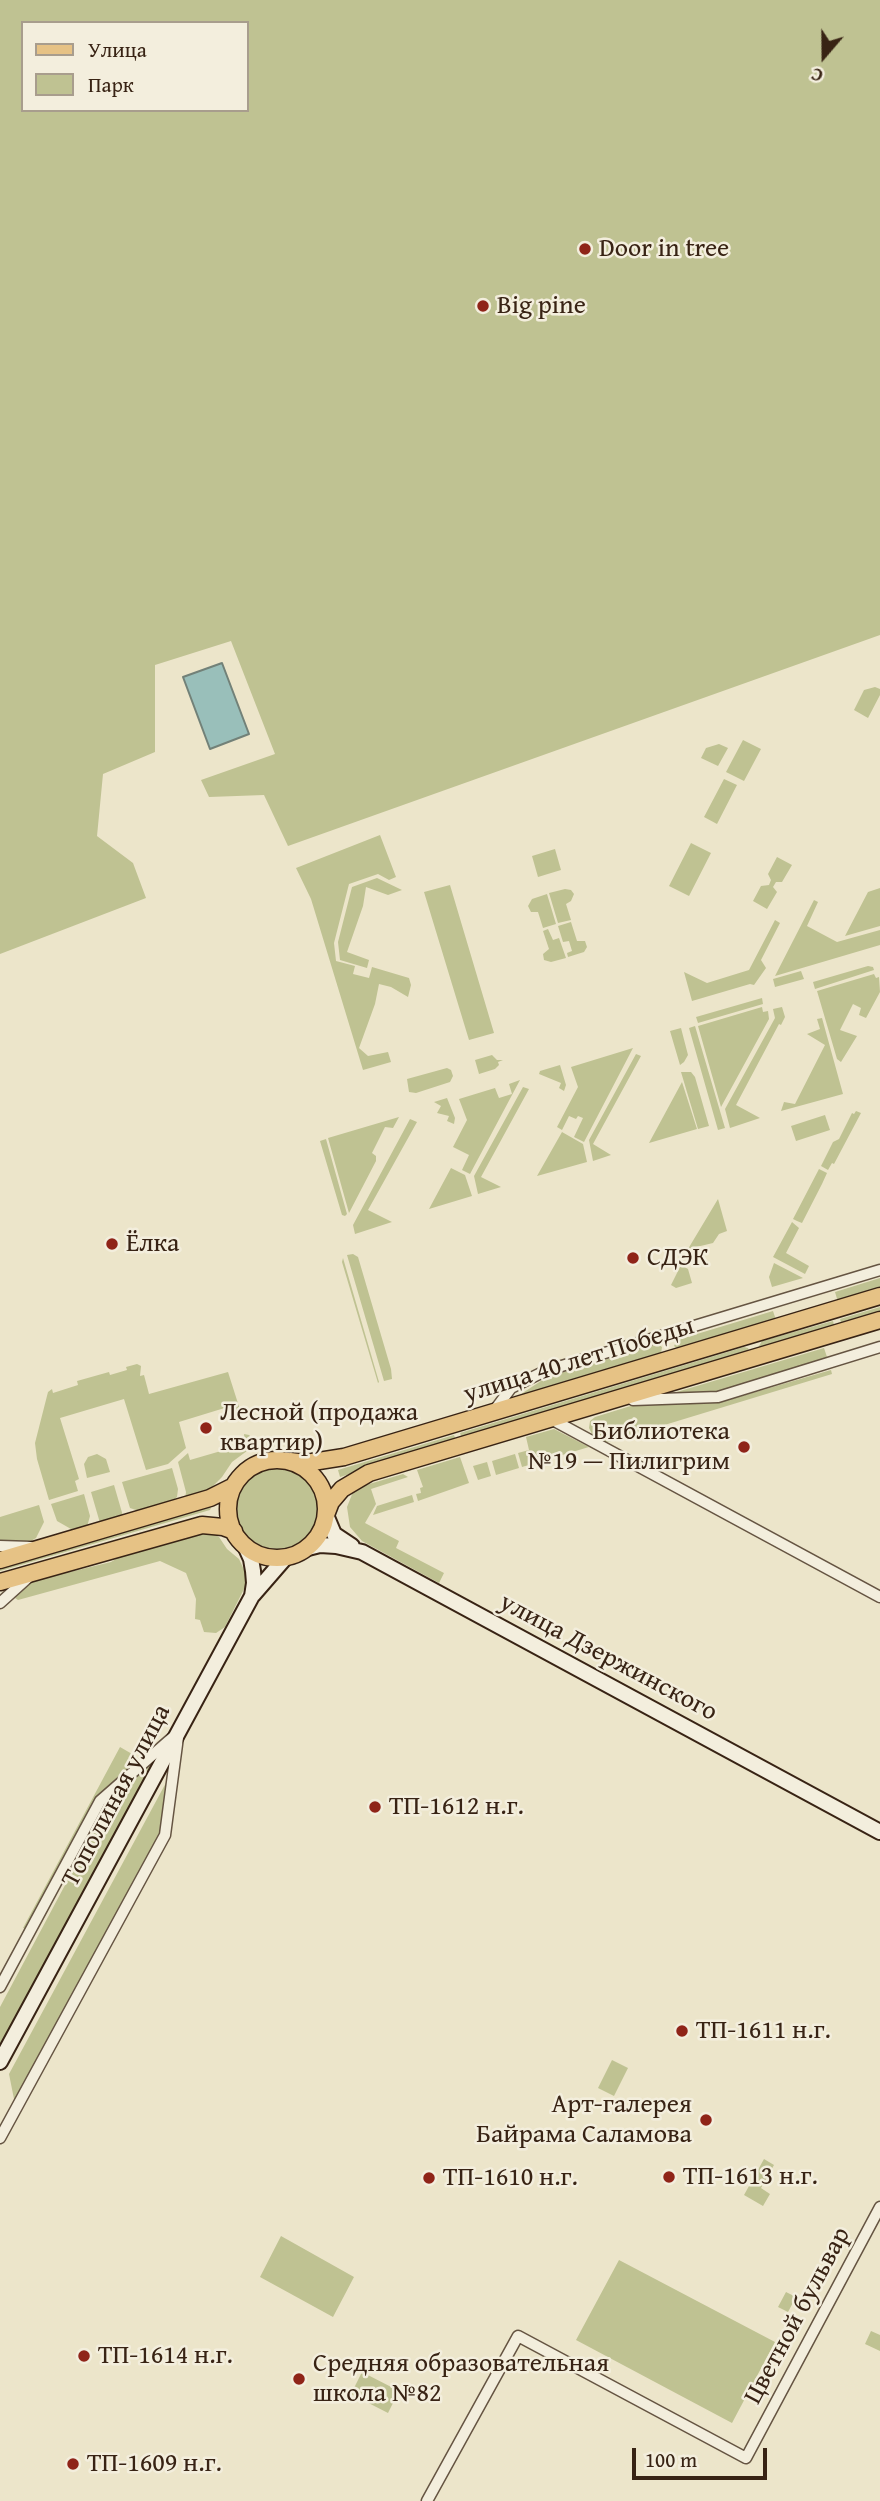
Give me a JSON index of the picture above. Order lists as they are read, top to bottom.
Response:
{
  "streets": {
    "main road": ["улица 40 лет Победы", "улица Дзержинского", "Тополиная улица"],
    "street": ["Цветной бульвар"]
  },
  "crossings": [
    ["улица 40 лет Победы", "улица Дзержинского"],
    ["улица 40 лет Победы", "Тополиная улица"],
    ["улица Дзержинского", "Тополиная улица"]
  ],
  "places": [
    "Door in tree",
    "Big pine",
    "Ёлка",
    "СДЭК",
    "Лесной (продажа квартир)",
    "Библиотека №19 — Пилигрим",
    "ТП-1612 н.г.",
    "ТП-1611 н.г.",
    "Арт-галерея Байрама Саламова",
    "ТП-1613 н.г.",
    "ТП-1610 н.г.",
    "ТП-1614 н.г.",
    "Средняя образовательная школа №82",
    "ТП-1609 н.г."
  ],
  "legend": ["Улица", "Парк"],
  "scale_bar": "100 m",
  "north": "bottom"
}
